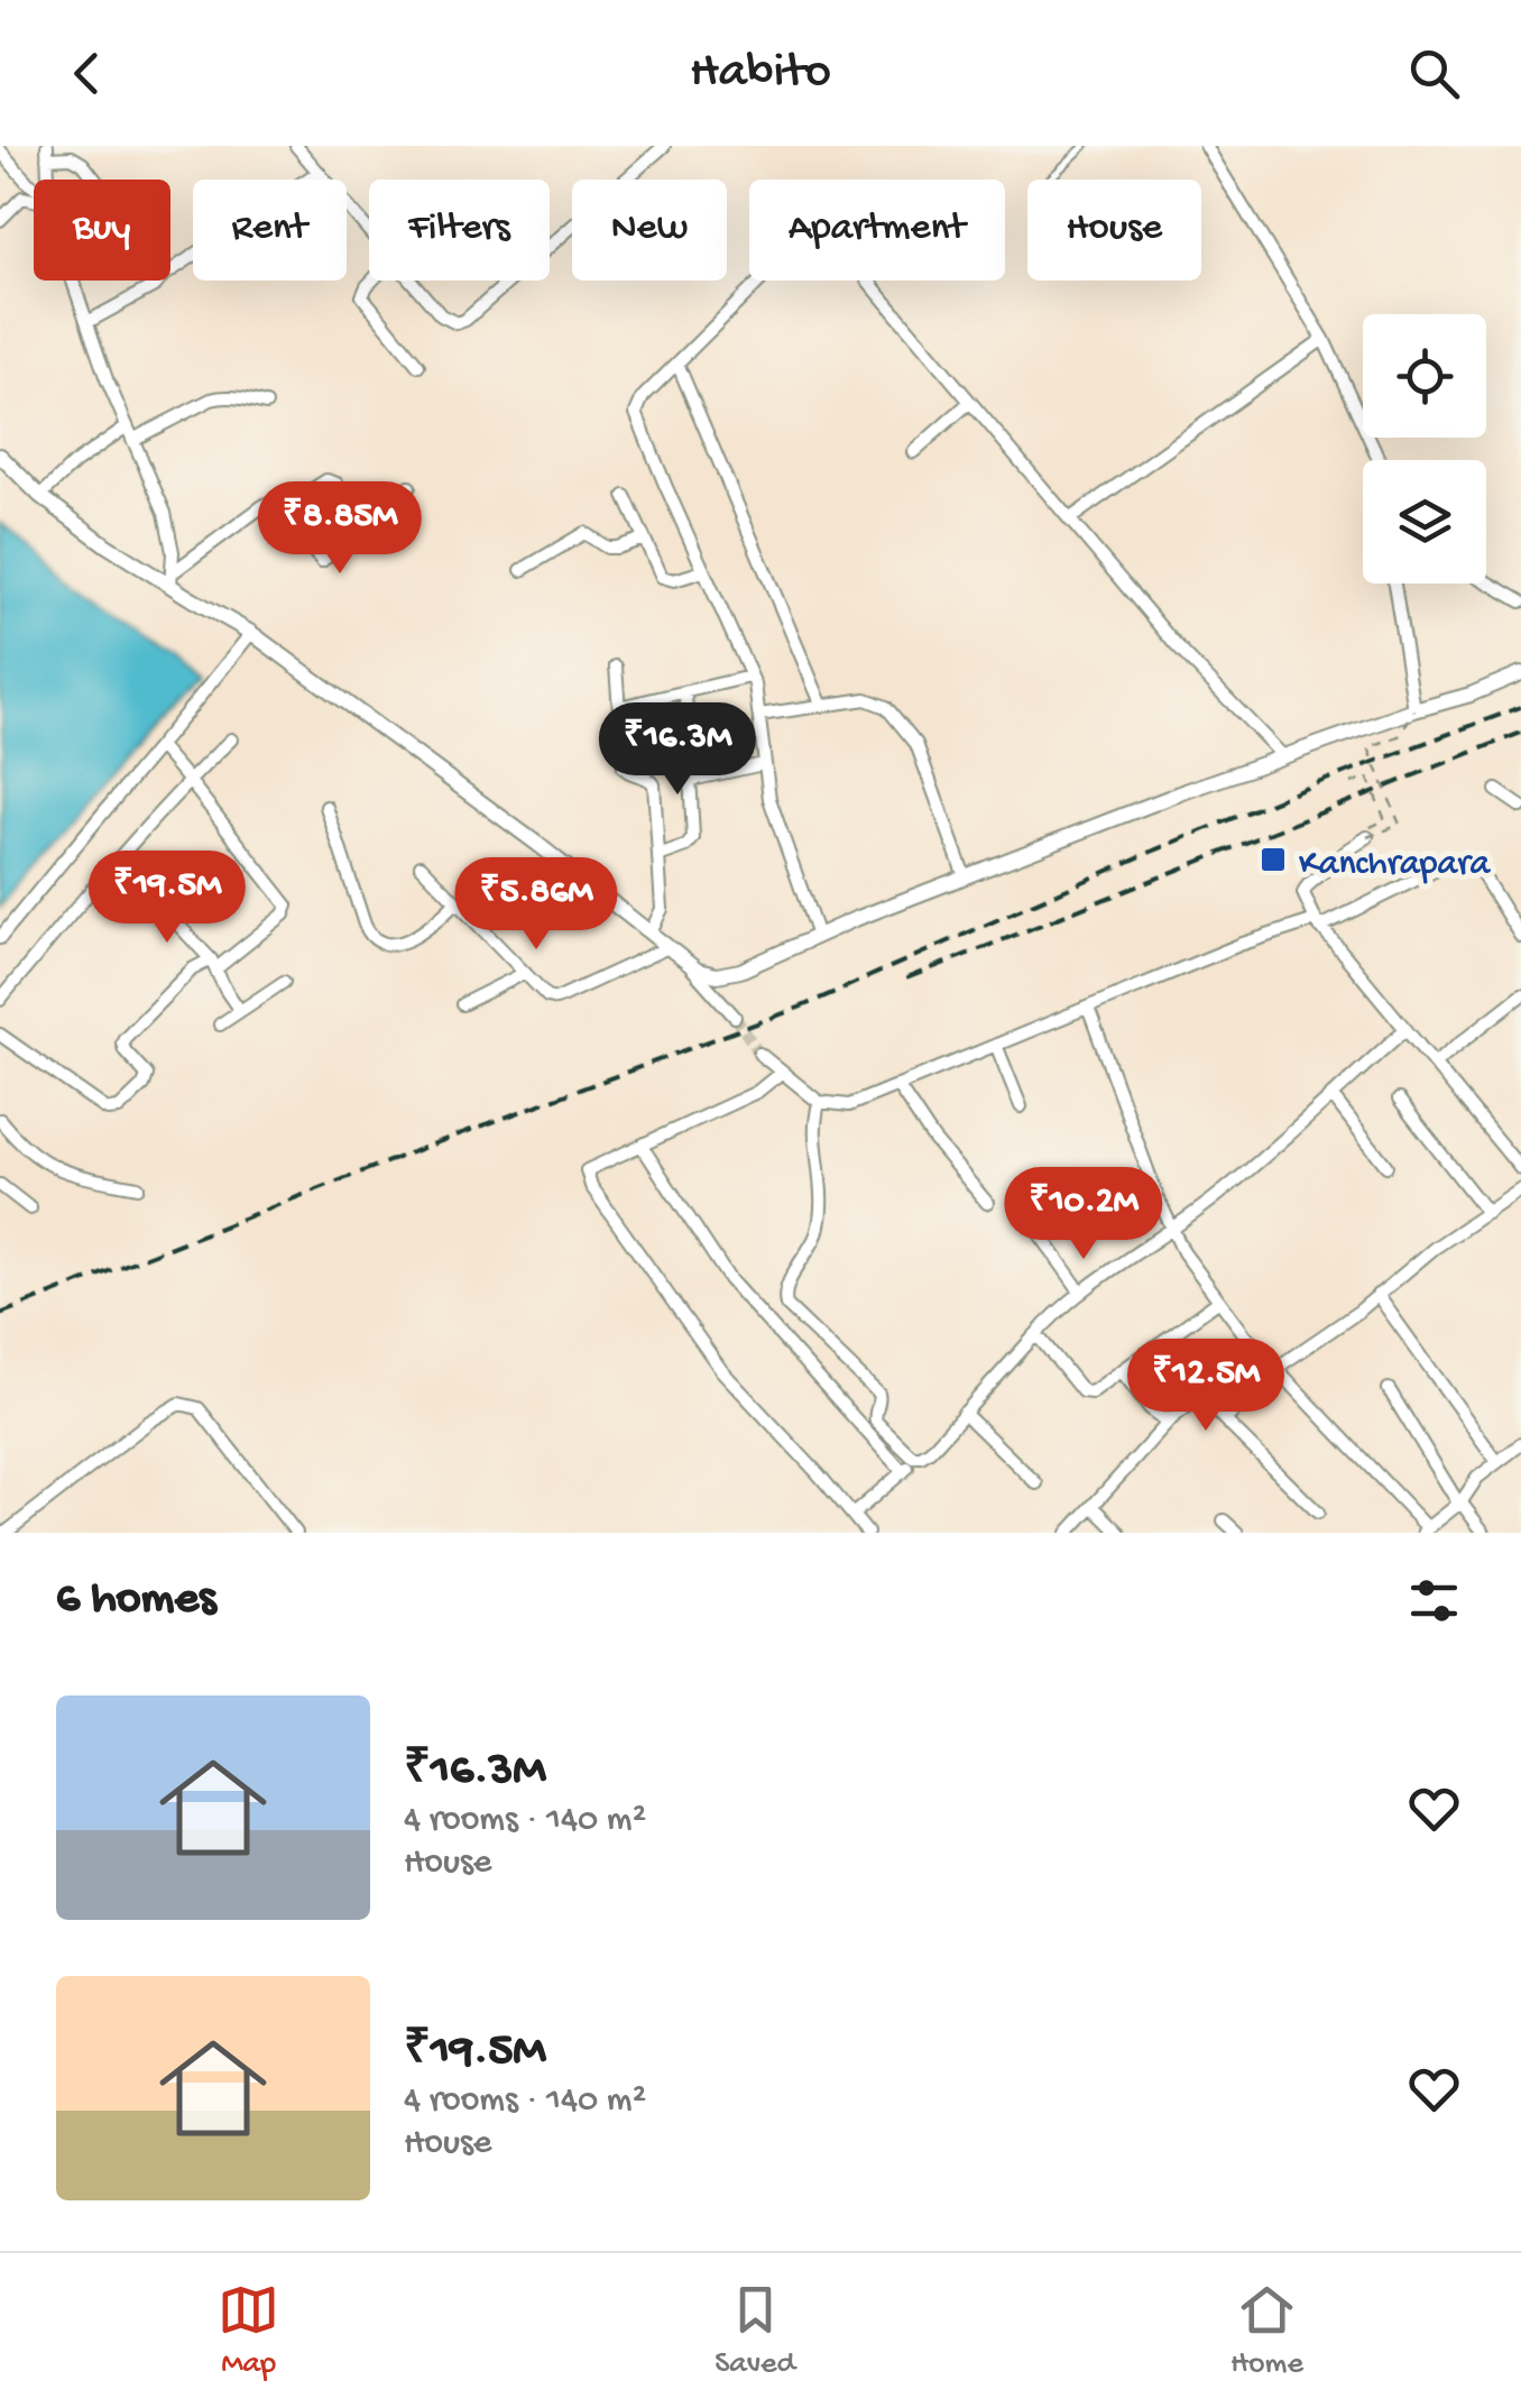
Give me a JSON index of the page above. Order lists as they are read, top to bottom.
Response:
{
  "places": {
    "transit": ["Kanchrapara"]
  },
  "page": {
    "header": "Habito",
    "chip": [
      "Buy",
      "Rent",
      "Filters",
      "New",
      "Apartment",
      "House"
    ],
    "price": [
      "₹8.85M",
      "₹16.3M",
      "₹19.5M",
      "₹5.86M",
      "₹10.2M",
      "₹12.5M"
    ],
    "heading": "6 homes",
    "list": [
      {
        "name": "₹16.3M",
        "note": "4 rooms · 140 m² · House"
      },
      {
        "name": "₹19.5M",
        "note": "4 rooms · 140 m² · House"
      }
    ],
    "tabs": ["Map", "Saved", "Home"]
  }
}
